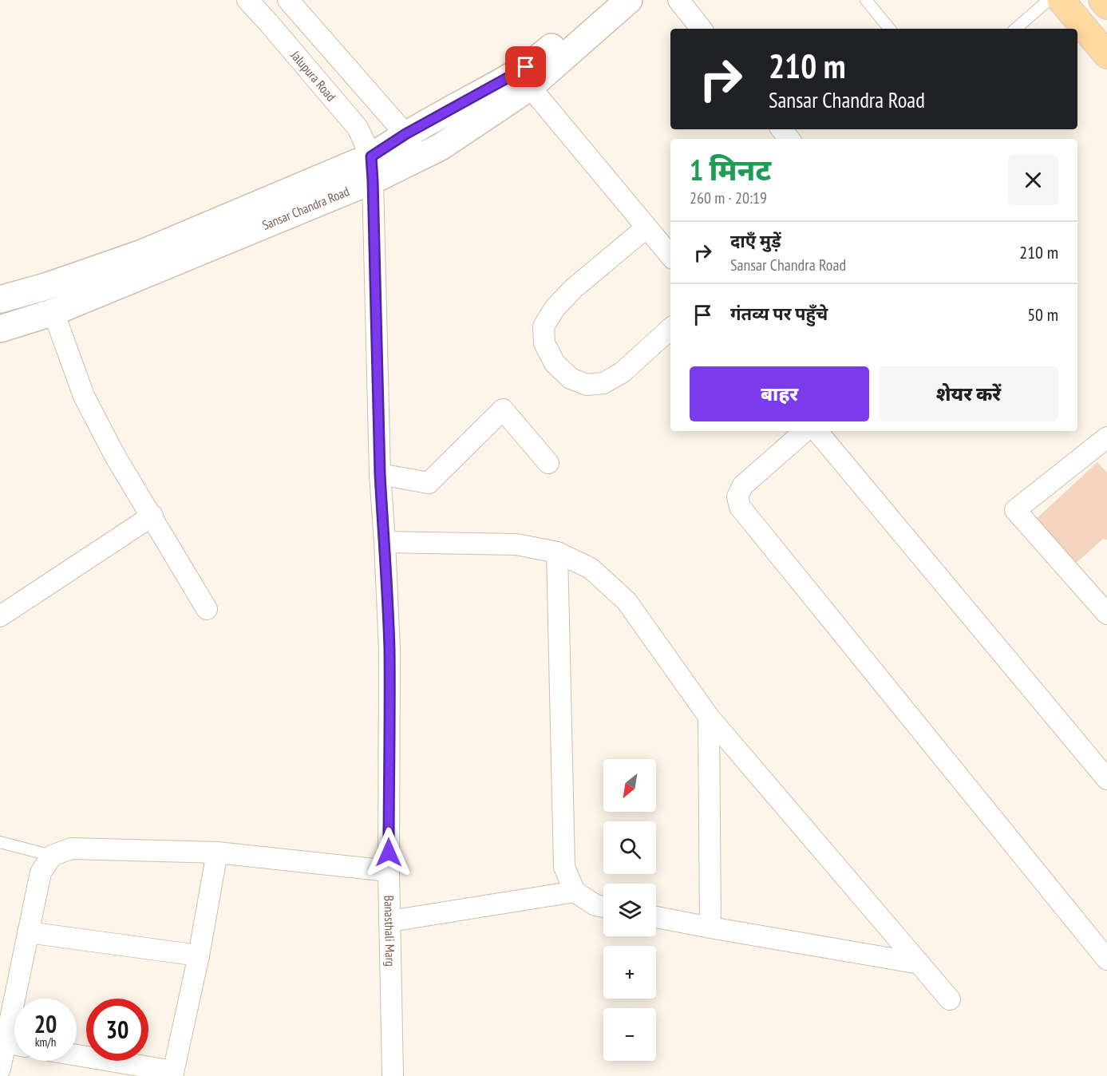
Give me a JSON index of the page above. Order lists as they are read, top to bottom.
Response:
{
  "streets": {
    "street": ["Jalupura Road", "Sansar Chandra Road", "Banasthali Marg"]
  },
  "crossings": [
    ["Jalupura Road", "Sansar Chandra Road"],
    ["Jalupura Road", "Banasthali Marg"],
    ["Sansar Chandra Road", "Banasthali Marg"]
  ],
  "north": "bottom left",
  "page": {
    "turn": ["210 m", "Sansar Chandra Road"],
    "heading": ["1 मिनट", "260 m · 20:19"],
    "list": [
      {
        "name": "दाएँ मुड़ें",
        "note": "Sansar Chandra Road",
        "value": "210 m"
      },
      {
        "name": "गंतव्य पर पहुँचे",
        "value": "50 m"
      }
    ],
    "buttons": ["बाहर", "शेयर करें"],
    "map_buttons": ["+", "−"],
    "speed": "20 km/h",
    "limit": "30"
  }
}
